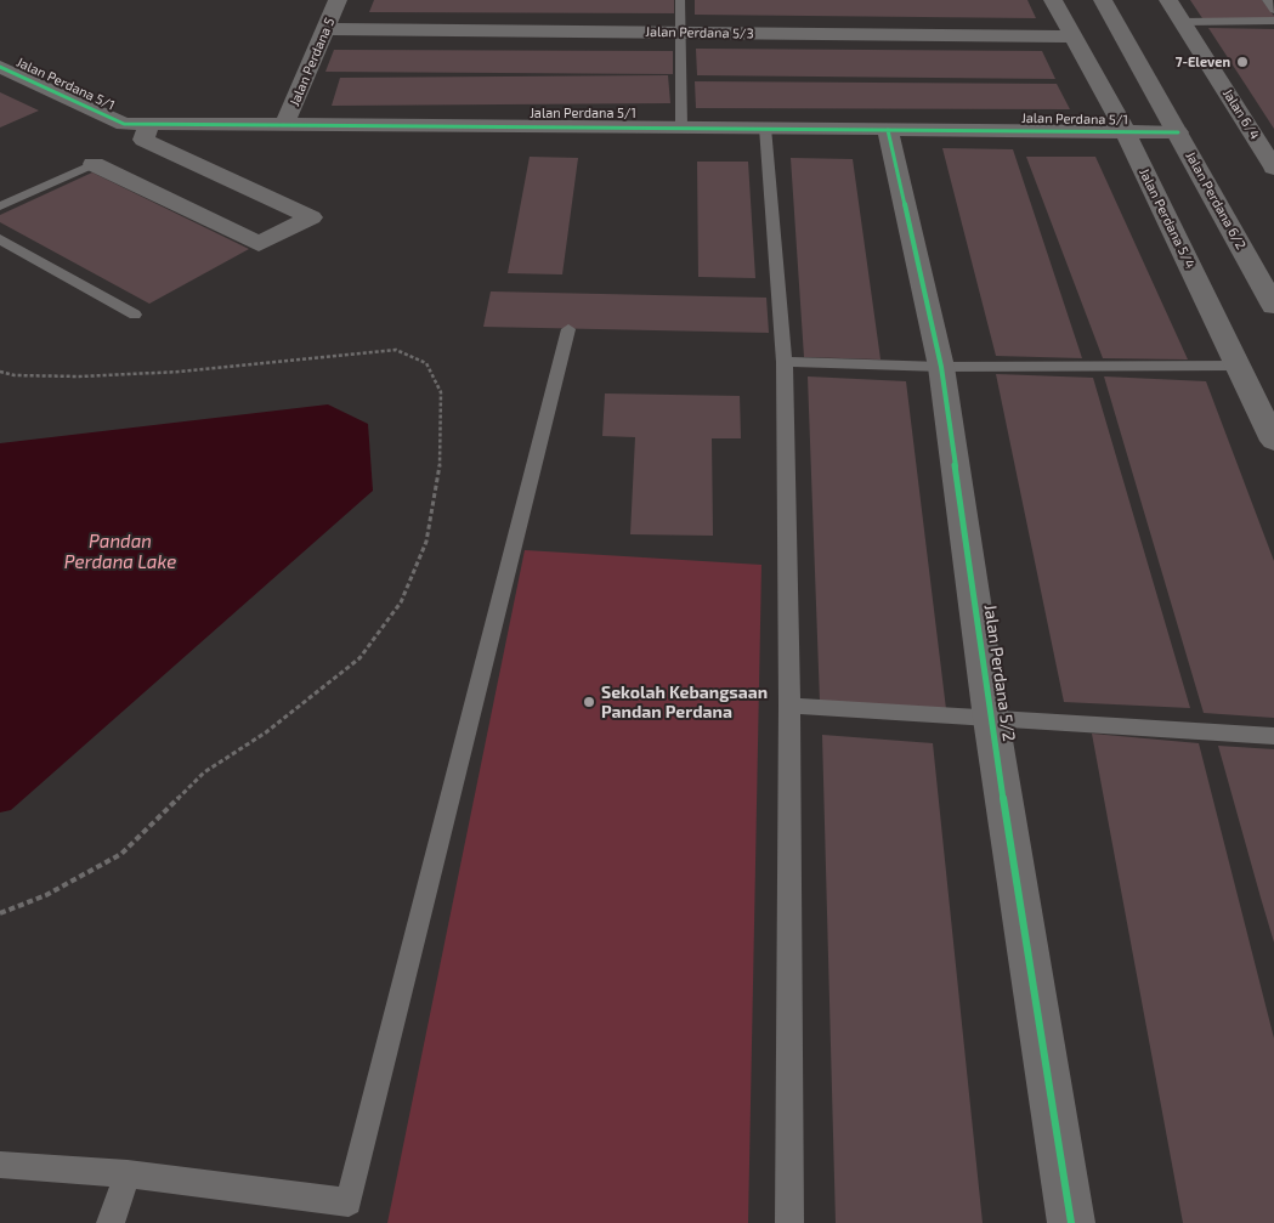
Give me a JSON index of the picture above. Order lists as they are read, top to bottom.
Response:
{
  "streets": {
    "street": [
      "Jalan Perdana 5/3",
      "Jalan Perdana 5",
      "Jalan Perdana 5/1",
      "Jalan 6/4",
      "Jalan Perdana 6/2",
      "Jalan Perdana 5/4",
      "Jalan Perdana 5/2"
    ]
  },
  "crossings": [
    ["Jalan Perdana 5/3", "Jalan Perdana 5"],
    ["Jalan Perdana 5/3", "Jalan Perdana 5/4"],
    ["Jalan Perdana 5", "Jalan Perdana 5/1"],
    ["Jalan Perdana 5/1", "Jalan Perdana 6/2"],
    ["Jalan Perdana 5/1", "Jalan Perdana 5/4"],
    ["Jalan Perdana 5/1", "Jalan Perdana 5/2"]
  ],
  "water": ["Pandan Perdana Lake"],
  "places": ["7-Eleven", "Sekolah Kebangsaan Pandan Perdana"]
}
